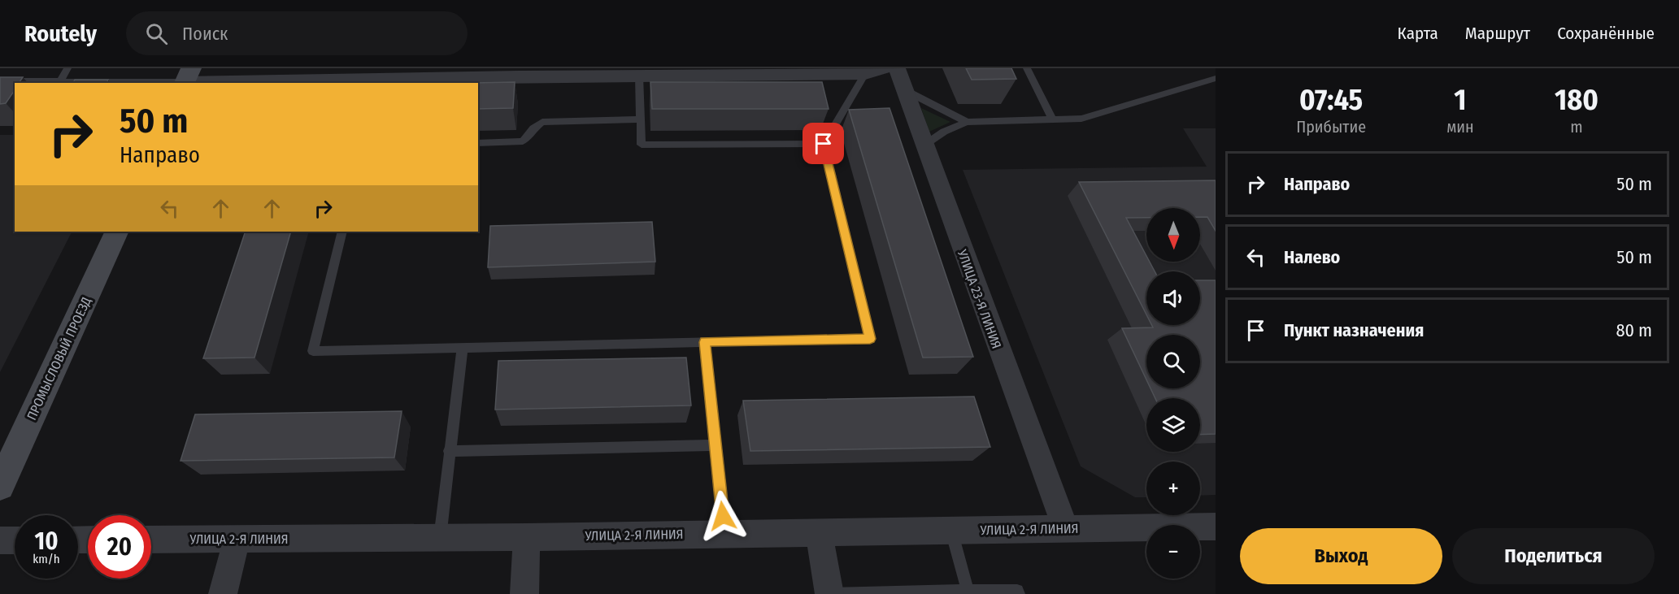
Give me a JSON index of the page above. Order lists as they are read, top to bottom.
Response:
{
  "streets": {
    "street": ["УЛИЦА 23-Я ЛИНИЯ", "ПРОМЫСЛОВЫЙ ПРОЕЗД", "УЛИЦА 2-Я ЛИНИЯ"]
  },
  "crossings": [
    ["УЛИЦА 23-Я ЛИНИЯ", "УЛИЦА 2-Я ЛИНИЯ"]
  ],
  "north": "bottom",
  "page": {
    "header": "Routely",
    "search": "Поиск",
    "nav": ["Карта", "Маршрут", "Сохранённые"],
    "eta": [
      "07:45",
      "Прибытие",
      "1",
      "мин",
      "180",
      "m"
    ],
    "turn": ["50 m", "Направо"],
    "list": [
      {
        "name": "Направо",
        "value": "50 m"
      },
      {
        "name": "Налево",
        "value": "50 m"
      },
      {
        "name": "Пункт назначения",
        "value": "80 m"
      }
    ],
    "map_buttons": ["+", "−"],
    "speed": "10 km/h",
    "limit": "20",
    "buttons": ["Выход", "Поделиться"]
  }
}
